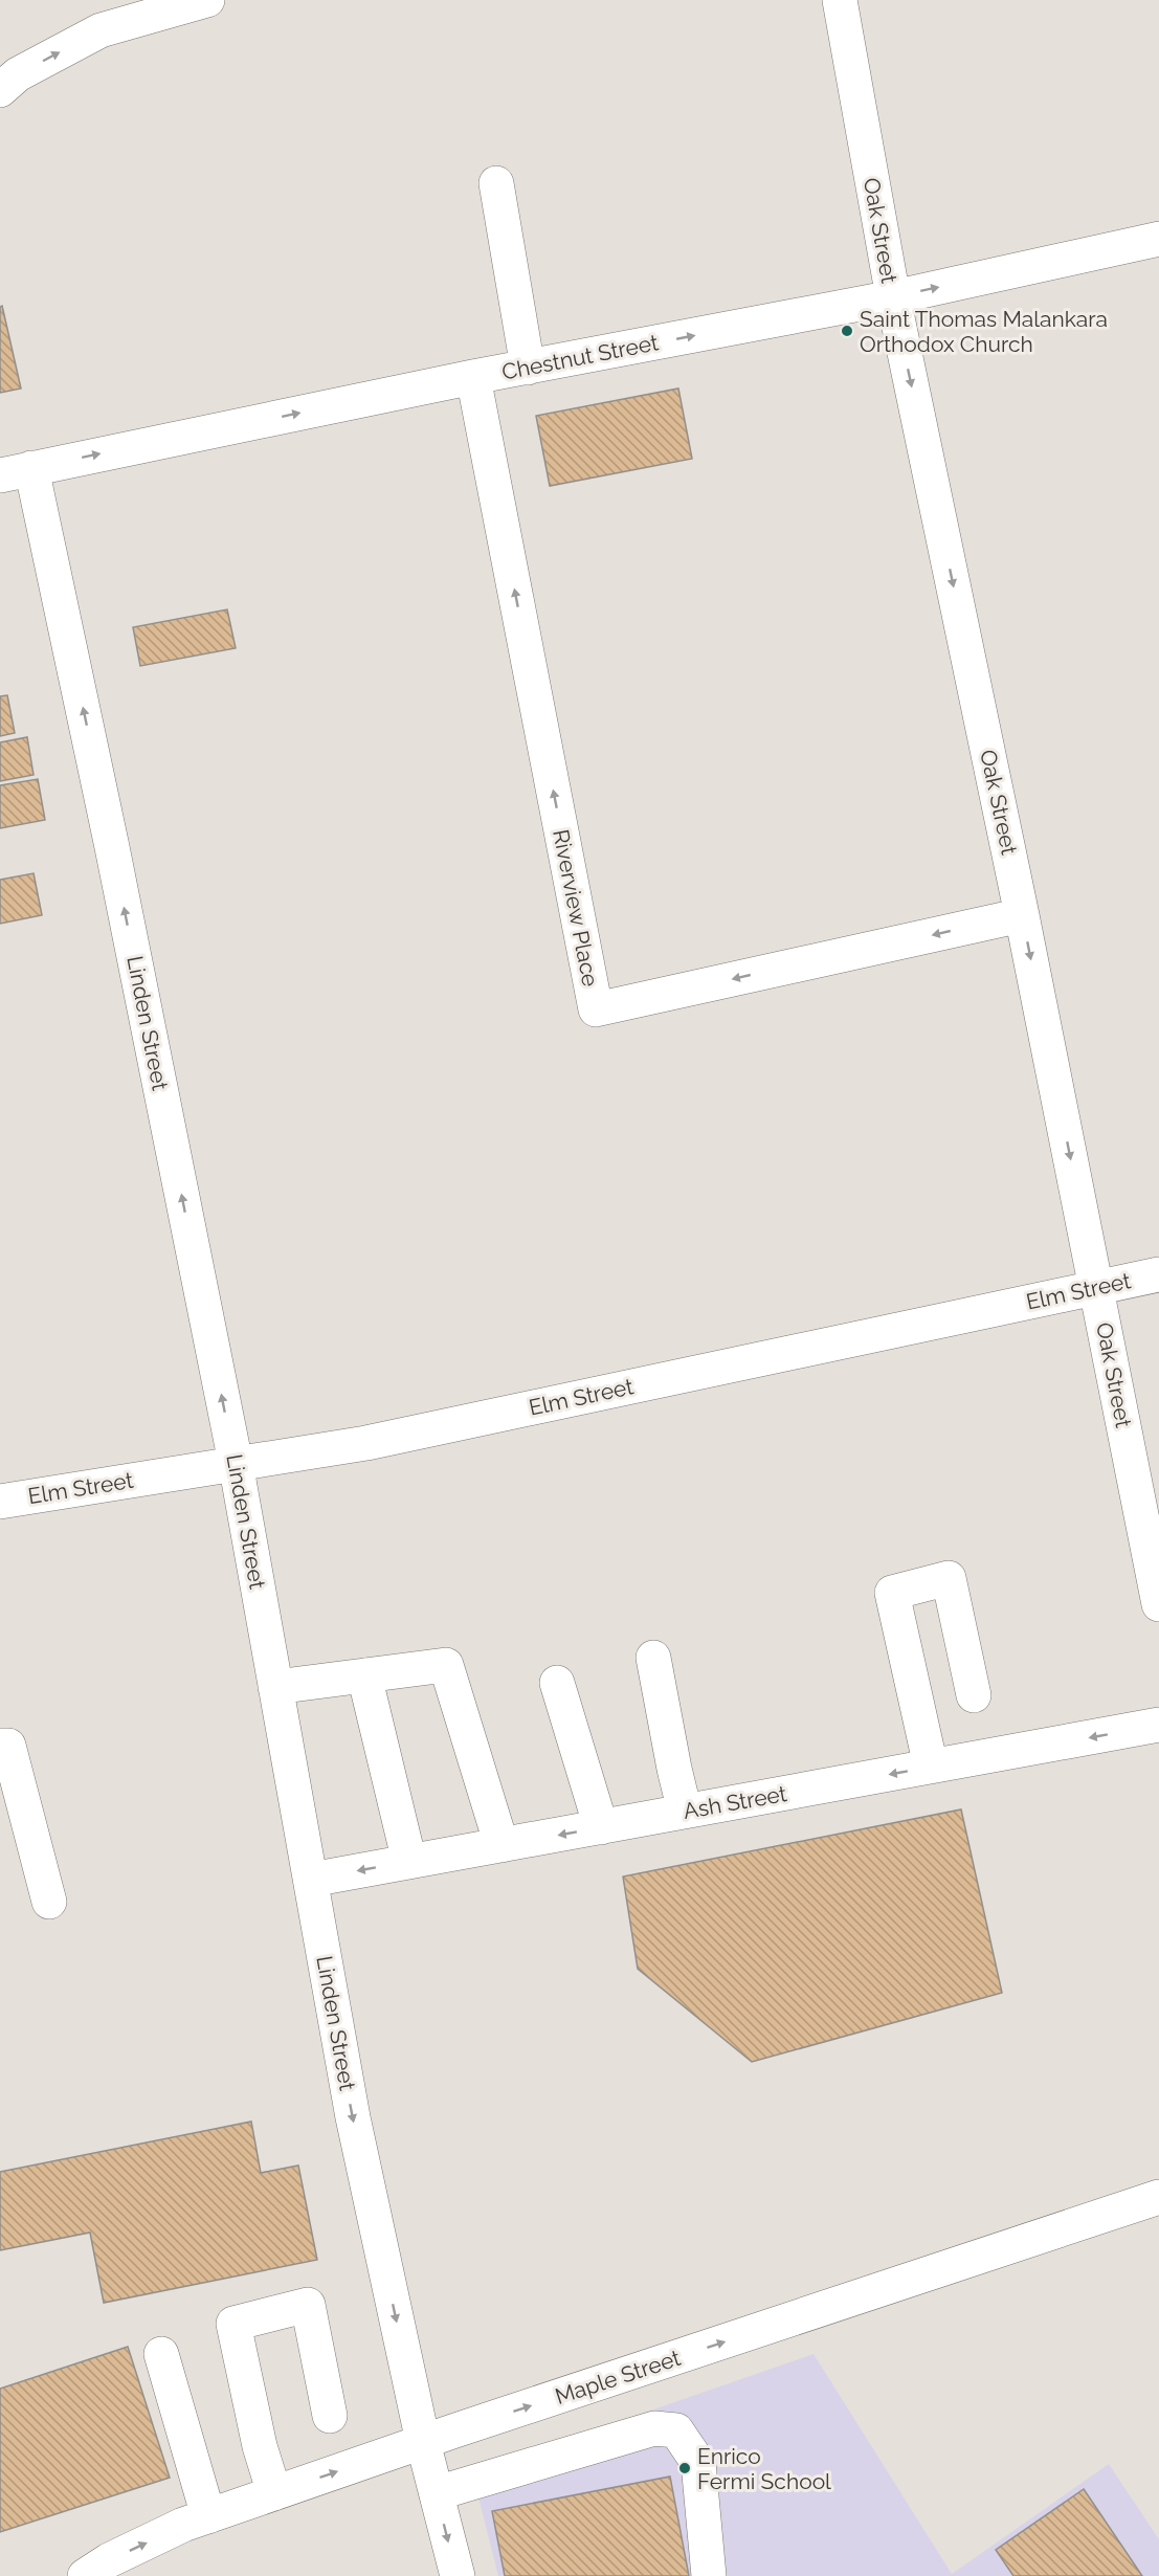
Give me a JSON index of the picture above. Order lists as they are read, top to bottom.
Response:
{
  "streets": {
    "street": [
      "Oak Street",
      "Chestnut Street",
      "Riverview Place",
      "Linden Street",
      "Elm Street",
      "Ash Street",
      "Maple Street"
    ]
  },
  "crossings": [
    ["Oak Street", "Chestnut Street"],
    ["Oak Street", "Riverview Place"],
    ["Oak Street", "Elm Street"],
    ["Chestnut Street", "Riverview Place"],
    ["Chestnut Street", "Linden Street"],
    ["Linden Street", "Elm Street"],
    ["Linden Street", "Ash Street"],
    ["Linden Street", "Maple Street"]
  ],
  "one_way": [
    "Oak Street",
    "Chestnut Street",
    "Ash Street",
    "Maple Street"
  ],
  "places": ["Saint Thomas Malankara Orthodox Church", "Enrico Fermi School"]
}
